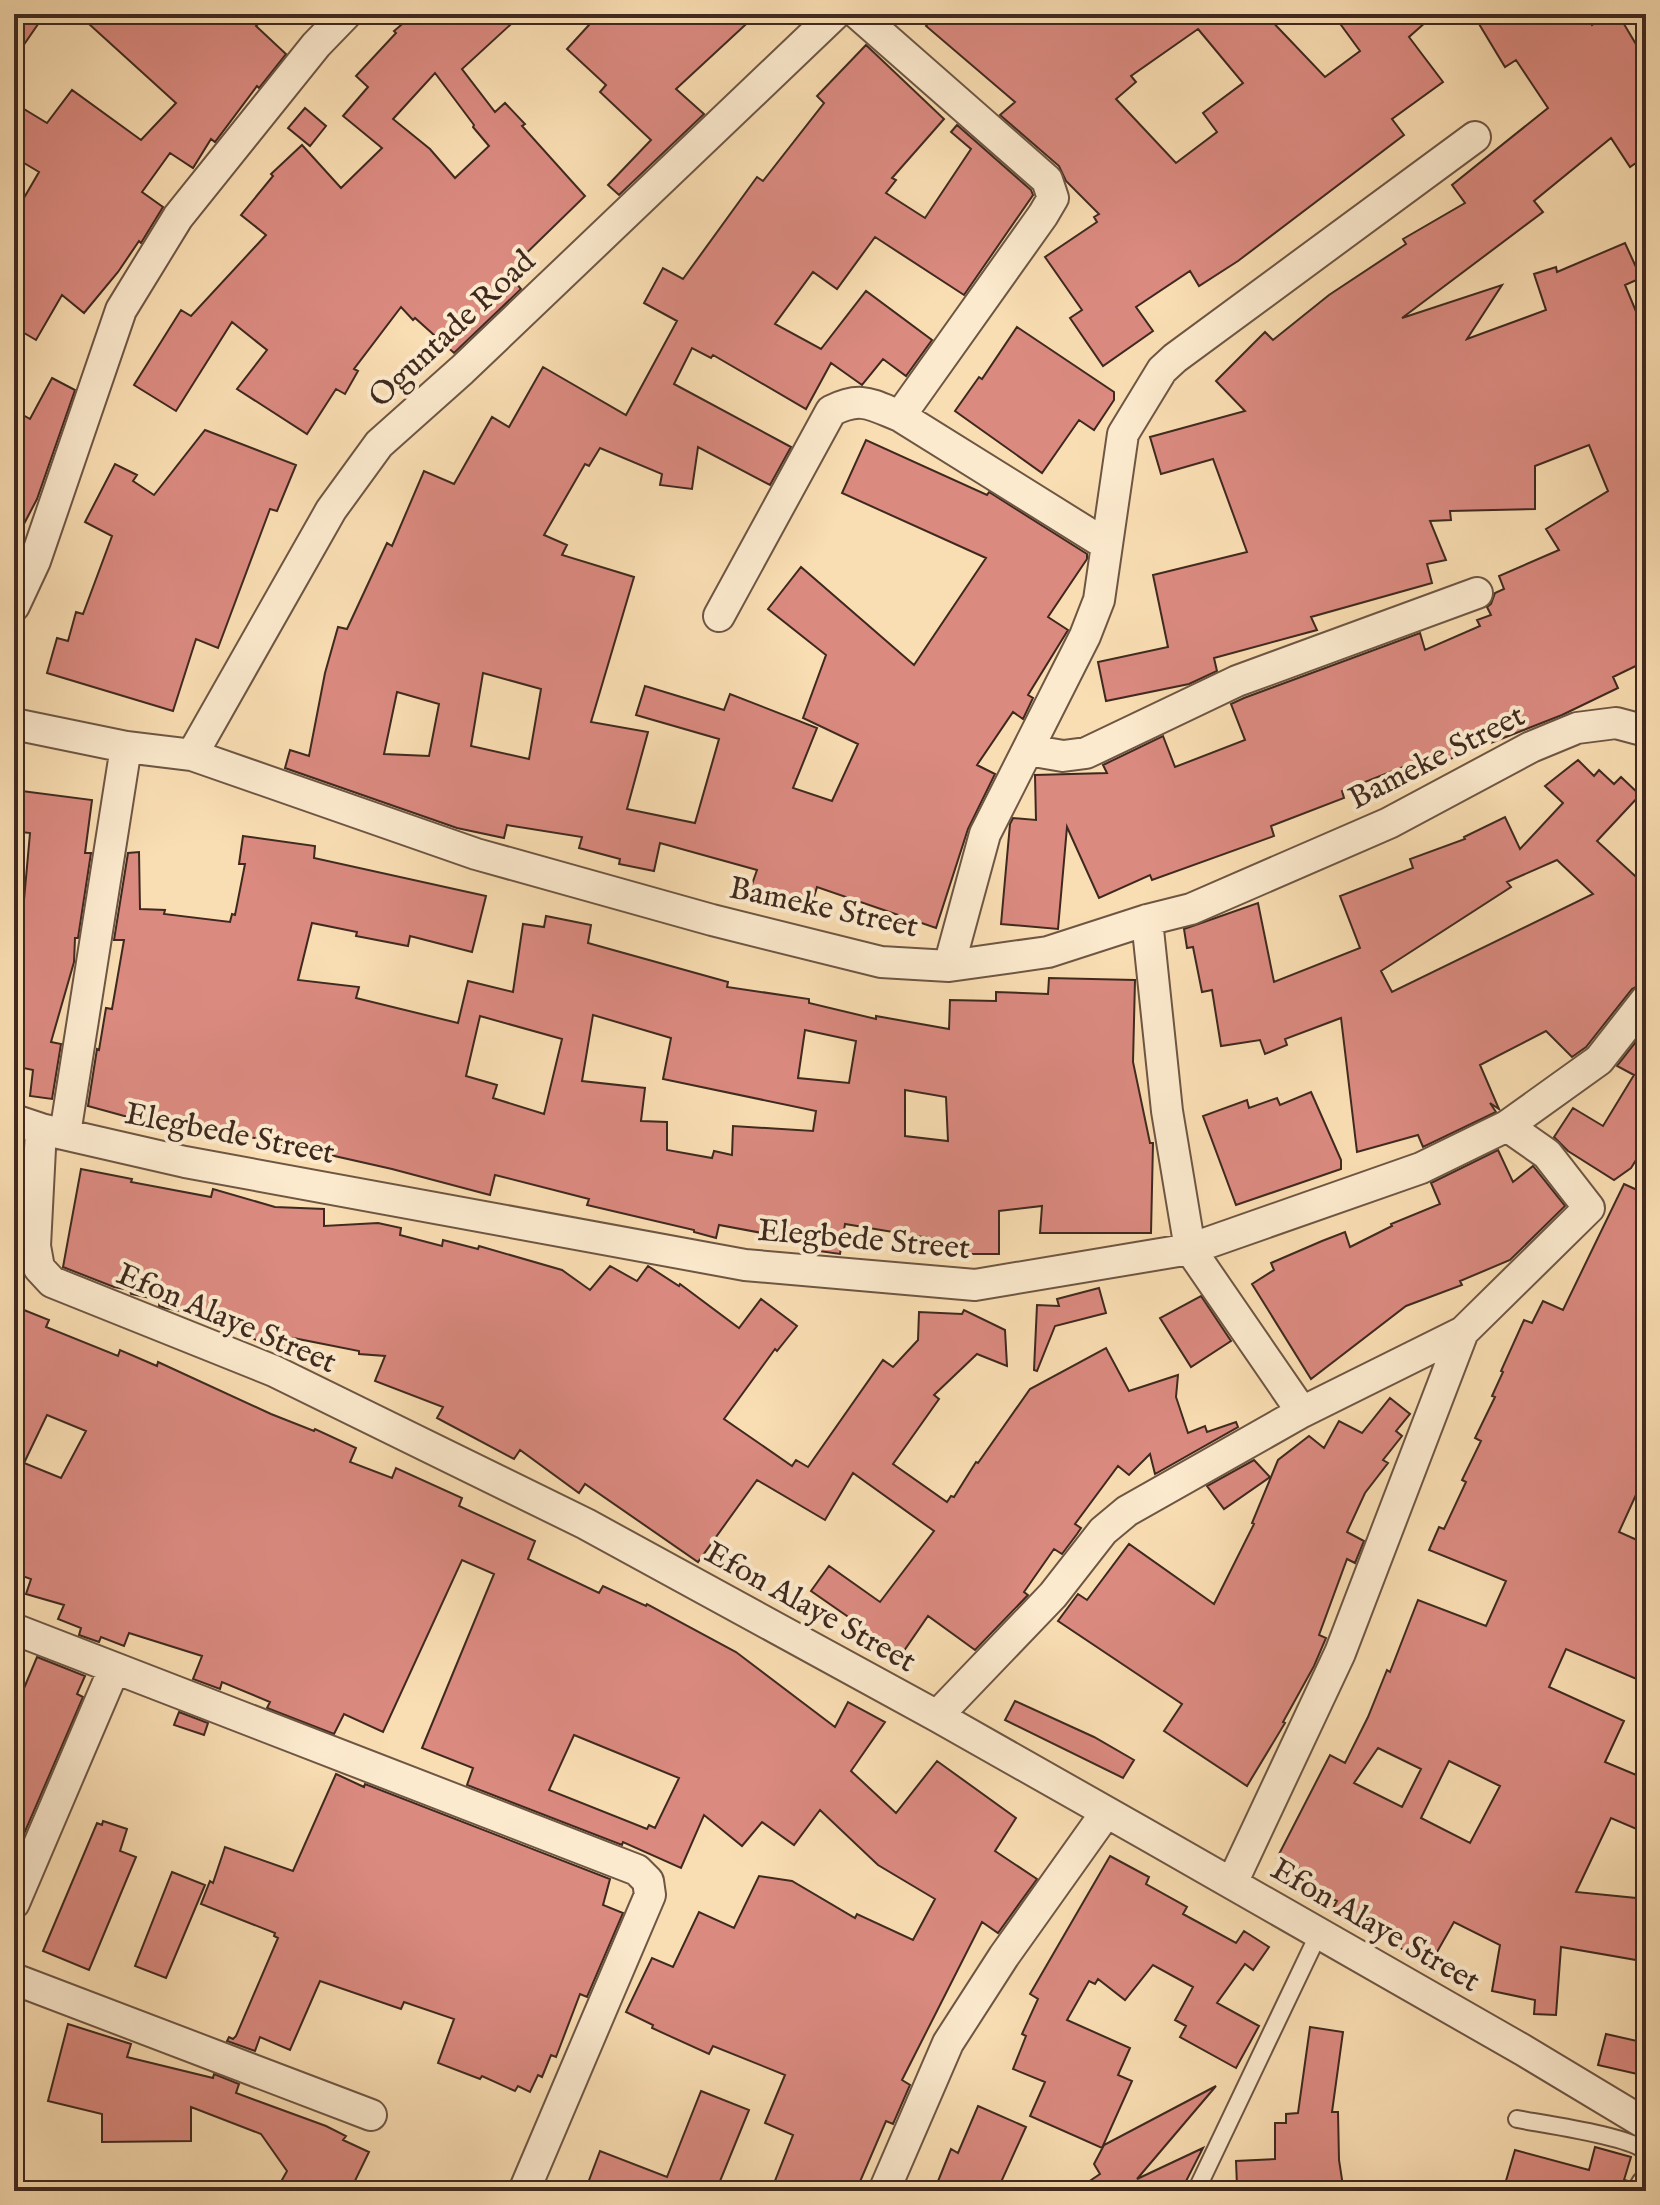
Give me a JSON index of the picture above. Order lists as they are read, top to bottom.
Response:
{
  "streets": {
    "street": [
      "Oguntade Road",
      "Bameke Street",
      "Elegbede Street",
      "Efon Alaye Street"
    ]
  },
  "crossings": [
    ["Oguntade Road", "Bameke Street"],
    ["Bameke Street", "Efon Alaye Street"],
    ["Elegbede Street", "Efon Alaye Street"]
  ]
}
